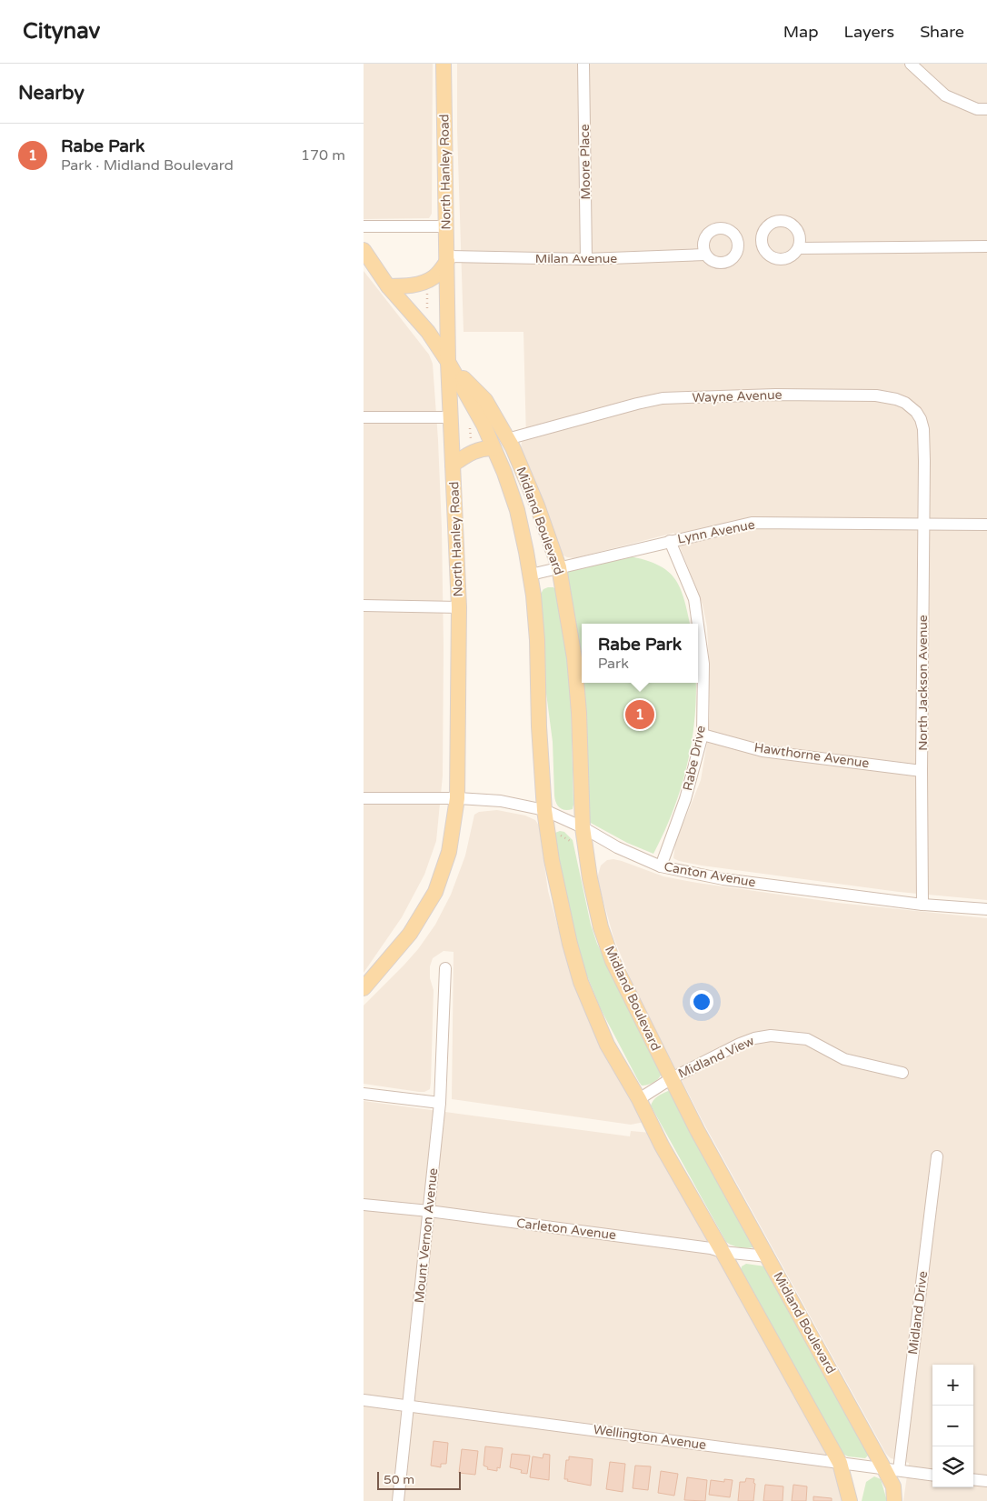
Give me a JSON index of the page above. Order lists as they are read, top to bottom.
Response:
{
  "streets": {
    "main road": ["North Hanley Road", "Midland Boulevard"],
    "street": [
      "Moore Place",
      "Milan Avenue",
      "Wayne Avenue",
      "Lynn Avenue",
      "North Jackson Avenue",
      "Hawthorne Avenue",
      "Rabe Drive",
      "Canton Avenue",
      "Midland View",
      "Carleton Avenue",
      "Mount Vernon Avenue",
      "Midland Drive",
      "Wellington Avenue"
    ]
  },
  "crossings": [
    ["Moore Place", "Milan Avenue"],
    ["North Hanley Road", "Milan Avenue"],
    ["North Hanley Road", "Midland Boulevard"],
    ["North Hanley Road", "Canton Avenue"],
    ["Wayne Avenue", "Midland Boulevard"],
    ["Wayne Avenue", "North Jackson Avenue"],
    ["Midland Boulevard", "Lynn Avenue"],
    ["Midland Boulevard", "Canton Avenue"],
    ["Midland Boulevard", "Midland View"],
    ["Midland Boulevard", "Carleton Avenue"],
    ["Midland Boulevard", "Wellington Avenue"],
    ["Lynn Avenue", "North Jackson Avenue"],
    ["Lynn Avenue", "Rabe Drive"],
    ["North Jackson Avenue", "Hawthorne Avenue"],
    ["North Jackson Avenue", "Canton Avenue"],
    ["Hawthorne Avenue", "Rabe Drive"],
    ["Rabe Drive", "Canton Avenue"],
    ["Carleton Avenue", "Mount Vernon Avenue"],
    ["Mount Vernon Avenue", "Wellington Avenue"],
    ["Midland Drive", "Wellington Avenue"]
  ],
  "scale_bar": "50 m",
  "page": {
    "header": "Citynav",
    "nav": ["Map", "Layers", "Share"],
    "heading": "Nearby",
    "list": [
      {
        "mark": "1",
        "name": "Rabe Park",
        "note": "Park · Midland Boulevard",
        "value": "170 m"
      }
    ],
    "popup": ["Rabe Park", "Park"],
    "pins": "1",
    "map_buttons": ["+", "−"],
    "scale": "50 m"
  }
}
